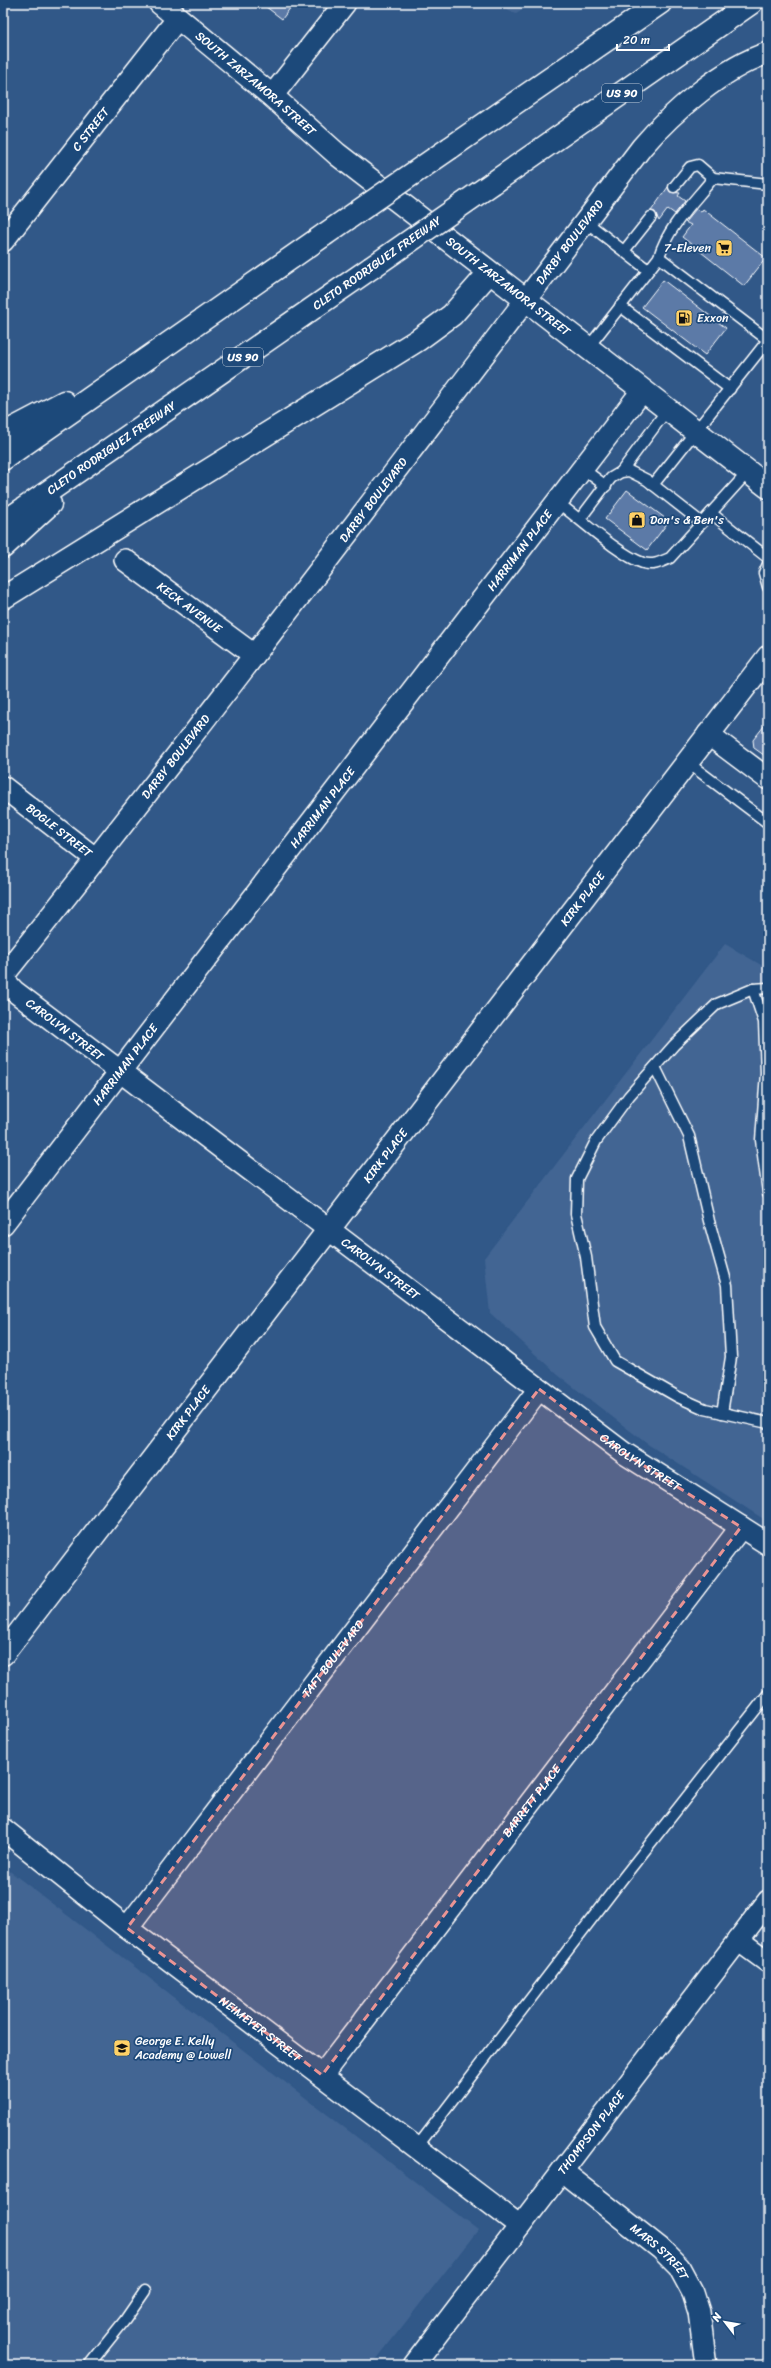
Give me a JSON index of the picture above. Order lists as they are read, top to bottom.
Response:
{
  "streets": {
    "main road": [
      "SOUTH ZARZAMORA STREET",
      "US 90",
      "CLETO RODRIGUEZ FREEWAY",
      "KIRK PLACE"
    ],
    "street": [
      "C STREET",
      "DARBY BOULEVARD",
      "HARRIMAN PLACE",
      "KECK AVENUE",
      "BOGLE STREET",
      "CAROLYN STREET",
      "TAFT BOULEVARD",
      "BARRETT PLACE",
      "NEIMEYER STREET",
      "THOMPSON PLACE",
      "MARS STREET"
    ]
  },
  "crossings": [
    ["SOUTH ZARZAMORA STREET", "C STREET"],
    ["SOUTH ZARZAMORA STREET", "DARBY BOULEVARD"],
    ["SOUTH ZARZAMORA STREET", "HARRIMAN PLACE"],
    ["DARBY BOULEVARD", "KECK AVENUE"],
    ["DARBY BOULEVARD", "BOGLE STREET"],
    ["HARRIMAN PLACE", "CAROLYN STREET"],
    ["KIRK PLACE", "CAROLYN STREET"],
    ["CAROLYN STREET", "TAFT BOULEVARD"],
    ["CAROLYN STREET", "BARRETT PLACE"],
    ["TAFT BOULEVARD", "NEIMEYER STREET"],
    ["BARRETT PLACE", "NEIMEYER STREET"],
    ["NEIMEYER STREET", "THOMPSON PLACE"],
    ["THOMPSON PLACE", "MARS STREET"]
  ],
  "places": {
    "supermarket": ["7-Eleven"],
    "fuel station": ["Exxon"],
    "shop": ["Don's & Ben's"],
    "school or university": ["George E. Kelly Academy @ Lowell"]
  },
  "scale_bar": "20 m",
  "north": "top left"
}
